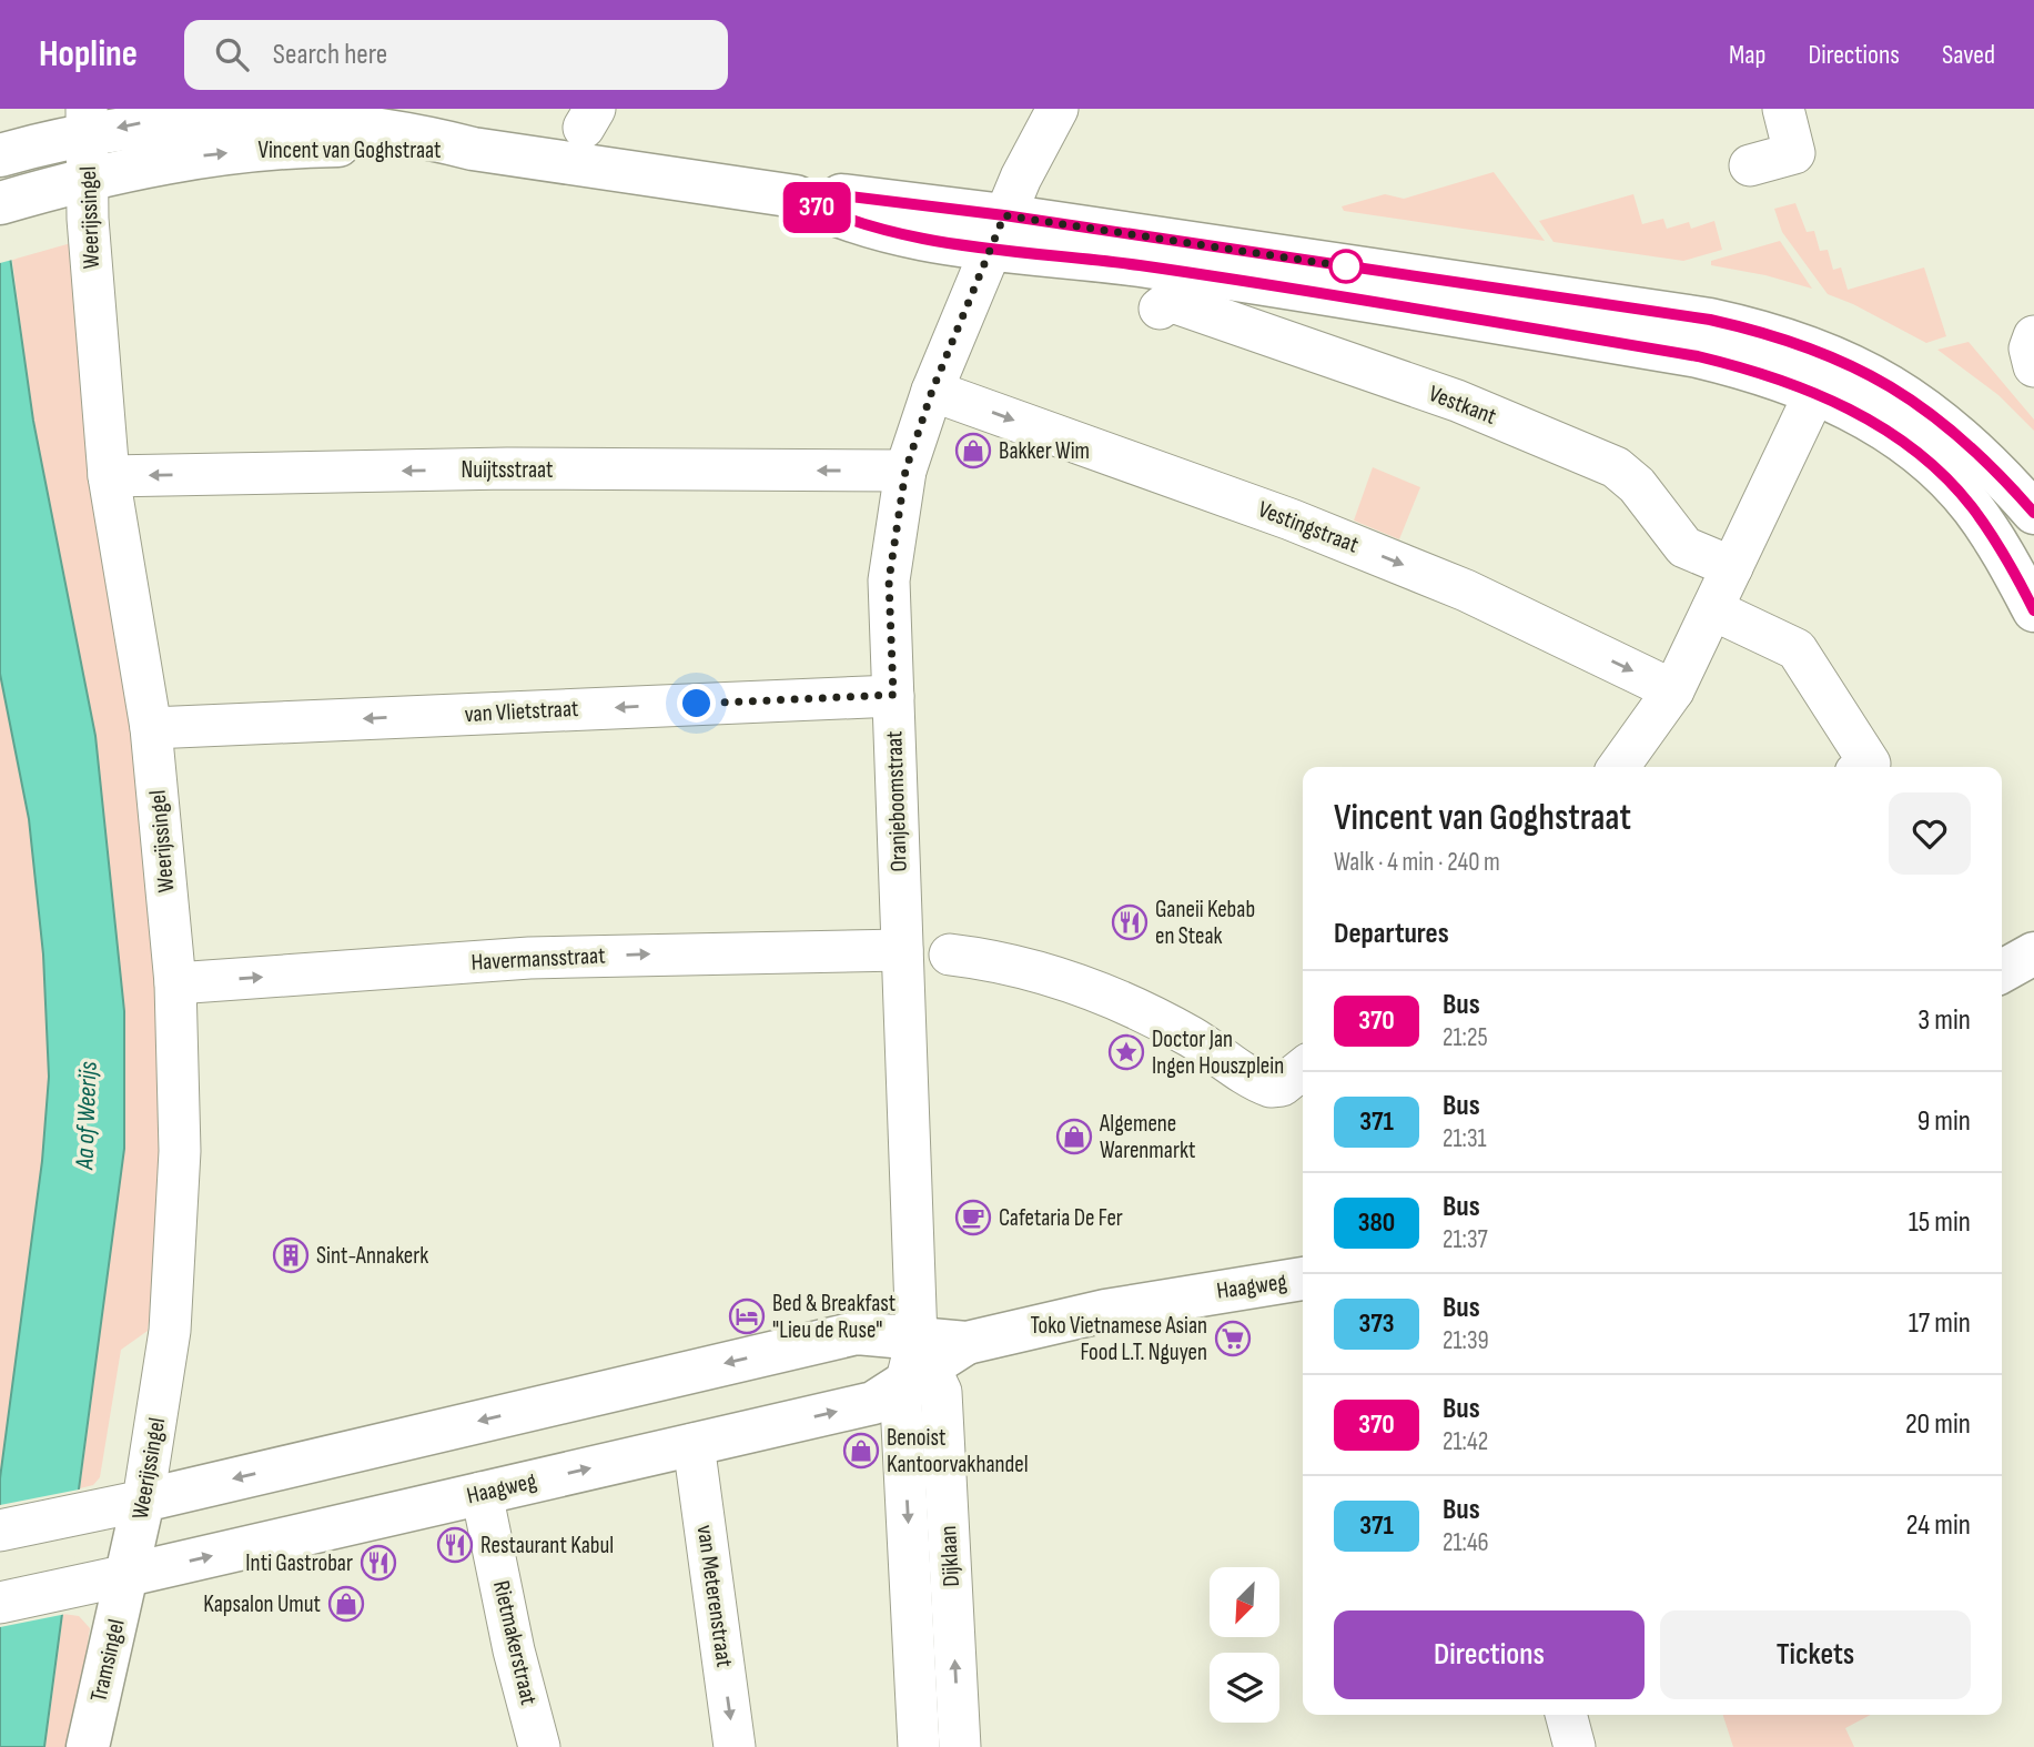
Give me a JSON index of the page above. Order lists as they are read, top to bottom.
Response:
{
  "streets": {
    "main road": [
      "Vincent van Goghstraat",
      "Weerijssingel",
      "Haagweg",
      "Tramsingel"
    ],
    "street": [
      "Vestkant",
      "Nuijtsstraat",
      "Vestingstraat",
      "van Vlietstraat",
      "Oranjeboomstraat",
      "Havermansstraat",
      "Dijklaan",
      "van Meterenstraat",
      "Rietmakerstraat"
    ]
  },
  "crossings": [
    ["Vincent van Goghstraat", "Weerijssingel"],
    ["Vincent van Goghstraat", "Oranjeboomstraat"],
    ["Weerijssingel", "Nuijtsstraat"],
    ["Weerijssingel", "van Vlietstraat"],
    ["Weerijssingel", "Havermansstraat"],
    ["Weerijssingel", "Haagweg"],
    ["Weerijssingel", "Tramsingel"],
    ["Nuijtsstraat", "Oranjeboomstraat"],
    ["Vestingstraat", "Oranjeboomstraat"],
    ["van Vlietstraat", "Oranjeboomstraat"],
    ["Oranjeboomstraat", "Havermansstraat"],
    ["Oranjeboomstraat", "Haagweg"],
    ["Oranjeboomstraat", "Dijklaan"],
    ["Haagweg", "Dijklaan"],
    ["Haagweg", "van Meterenstraat"],
    ["Haagweg", "Rietmakerstraat"],
    ["Haagweg", "Tramsingel"]
  ],
  "one_way": [
    "Nuijtsstraat",
    "Vestingstraat",
    "van Vlietstraat",
    "Havermansstraat",
    "van Meterenstraat"
  ],
  "water": ["Aa of Weerijs"],
  "places": {
    "shop": [
      "Bakker Wim",
      "Algemene Warenmarkt",
      "Benoist Kantoorvakhandel",
      "Kapsalon Umut"
    ],
    "restaurant": ["Ganeii Kebab en Steak", "Restaurant Kabul", "Inti Gastrobar"],
    "place": ["Doctor Jan Ingen Houszplein"],
    "cafe": ["Cafetaria De Fer"],
    "building": ["Sint-Annakerk"],
    "hotel": ["Bed & Breakfast \"Lieu de Ruse\""],
    "supermarket": ["Toko Vietnamese Asian Food L.T. Nguyen"]
  },
  "lines": ["bus line 370"],
  "north": "bottom left",
  "page": {
    "header": "Hopline",
    "search": "Search here",
    "nav": ["Map", "Directions", "Saved"],
    "on_map": "370",
    "heading": [
      ["Vincent van Goghstraat", "Walk · 4 min · 240 m"],
      "Departures"
    ],
    "list": [
      {
        "mark": "370",
        "name": "Bus",
        "note": "21:25",
        "value": "3 min"
      },
      {
        "mark": "371",
        "name": "Bus",
        "note": "21:31",
        "value": "9 min"
      },
      {
        "mark": "380",
        "name": "Bus",
        "note": "21:37",
        "value": "15 min"
      },
      {
        "mark": "373",
        "name": "Bus",
        "note": "21:39",
        "value": "17 min"
      },
      {
        "mark": "370",
        "name": "Bus",
        "note": "21:42",
        "value": "20 min"
      },
      {
        "mark": "371",
        "name": "Bus",
        "note": "21:46",
        "value": "24 min"
      }
    ],
    "buttons": ["Directions", "Tickets"]
  }
}
